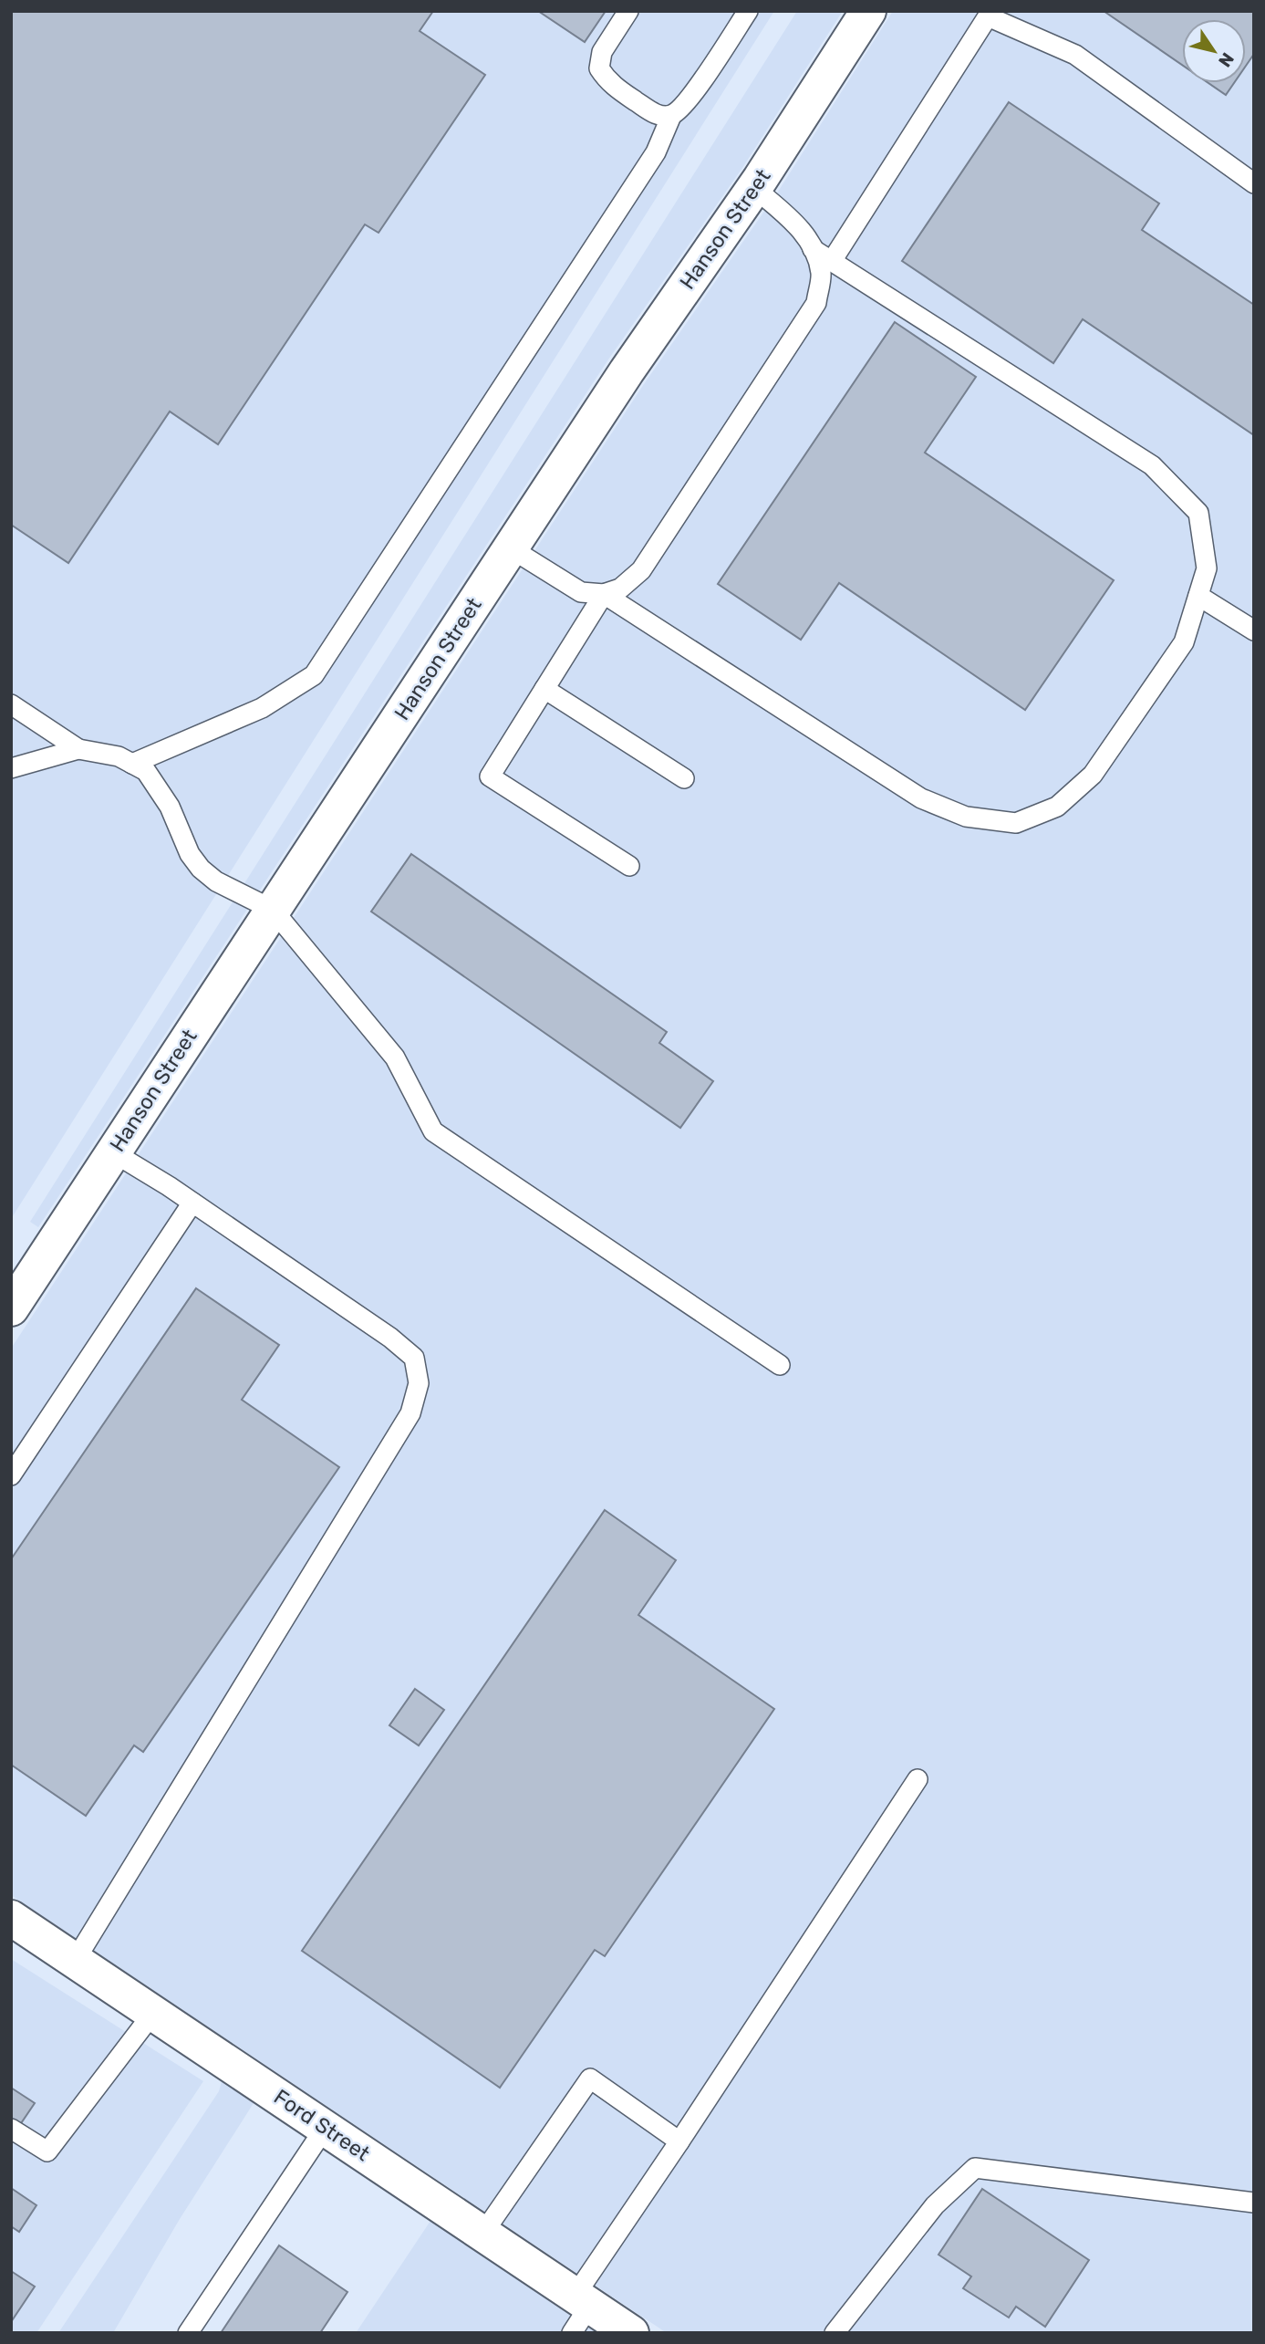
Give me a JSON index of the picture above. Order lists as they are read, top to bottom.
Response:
{
  "streets": {
    "street": ["Hanson Street", "Ford Street"]
  },
  "north": "bottom right"
}
